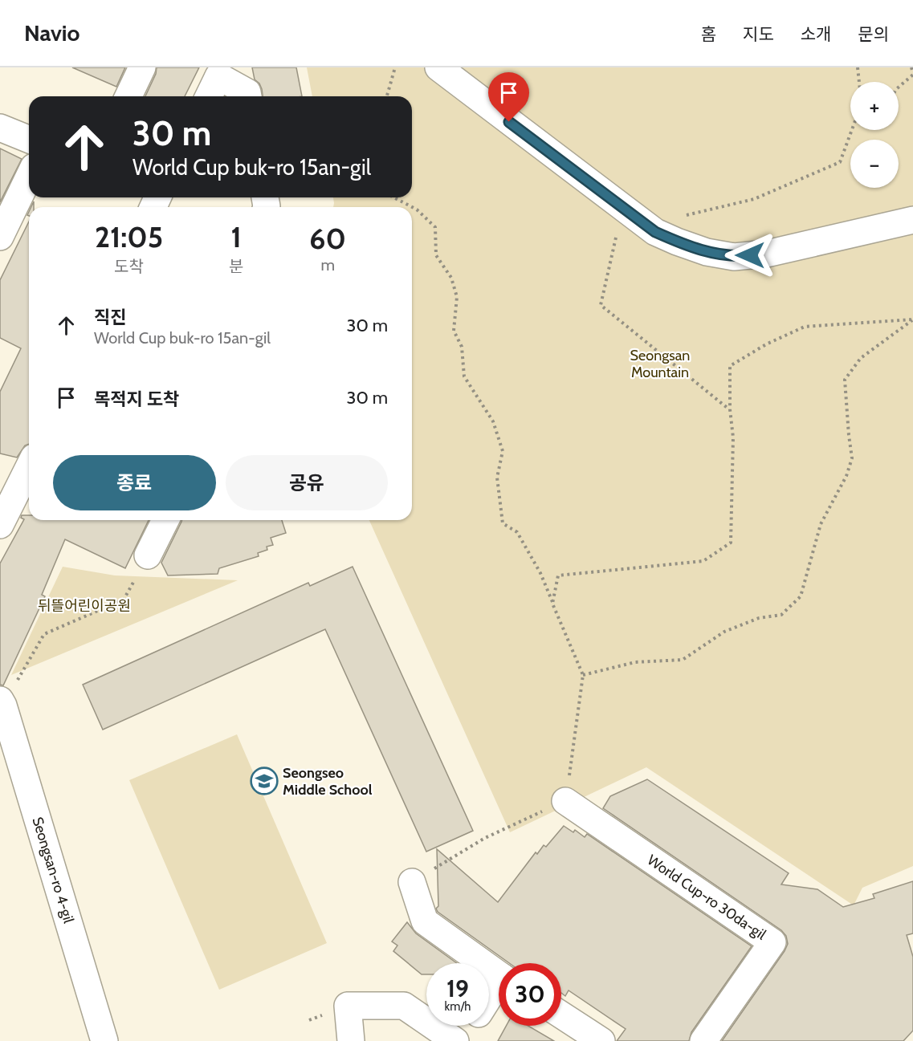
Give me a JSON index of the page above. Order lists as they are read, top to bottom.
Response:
{
  "streets": {
    "street": ["Seongsan-ro 4-gil", "World Cup-ro 30da-gil"]
  },
  "parks": ["Seongsan Mountain", "뒤뜰어린이공원"],
  "places": {
    "school or university": ["Seongseo Middle School"]
  },
  "page": {
    "header": "Navio",
    "nav": [
      "홈",
      "지도",
      "소개",
      "문의"
    ],
    "map_buttons": ["+", "−"],
    "turn": ["30 m", "World Cup buk-ro 15an-gil"],
    "eta": [
      "21:05",
      "도착",
      "1",
      "분",
      "60",
      "m"
    ],
    "list": [
      {
        "name": "직진",
        "note": "World Cup buk-ro 15an-gil",
        "value": "30 m"
      },
      {
        "name": "목적지 도착",
        "value": "30 m"
      }
    ],
    "buttons": ["종료", "공유"],
    "speed": "19 km/h",
    "limit": "30"
  }
}
